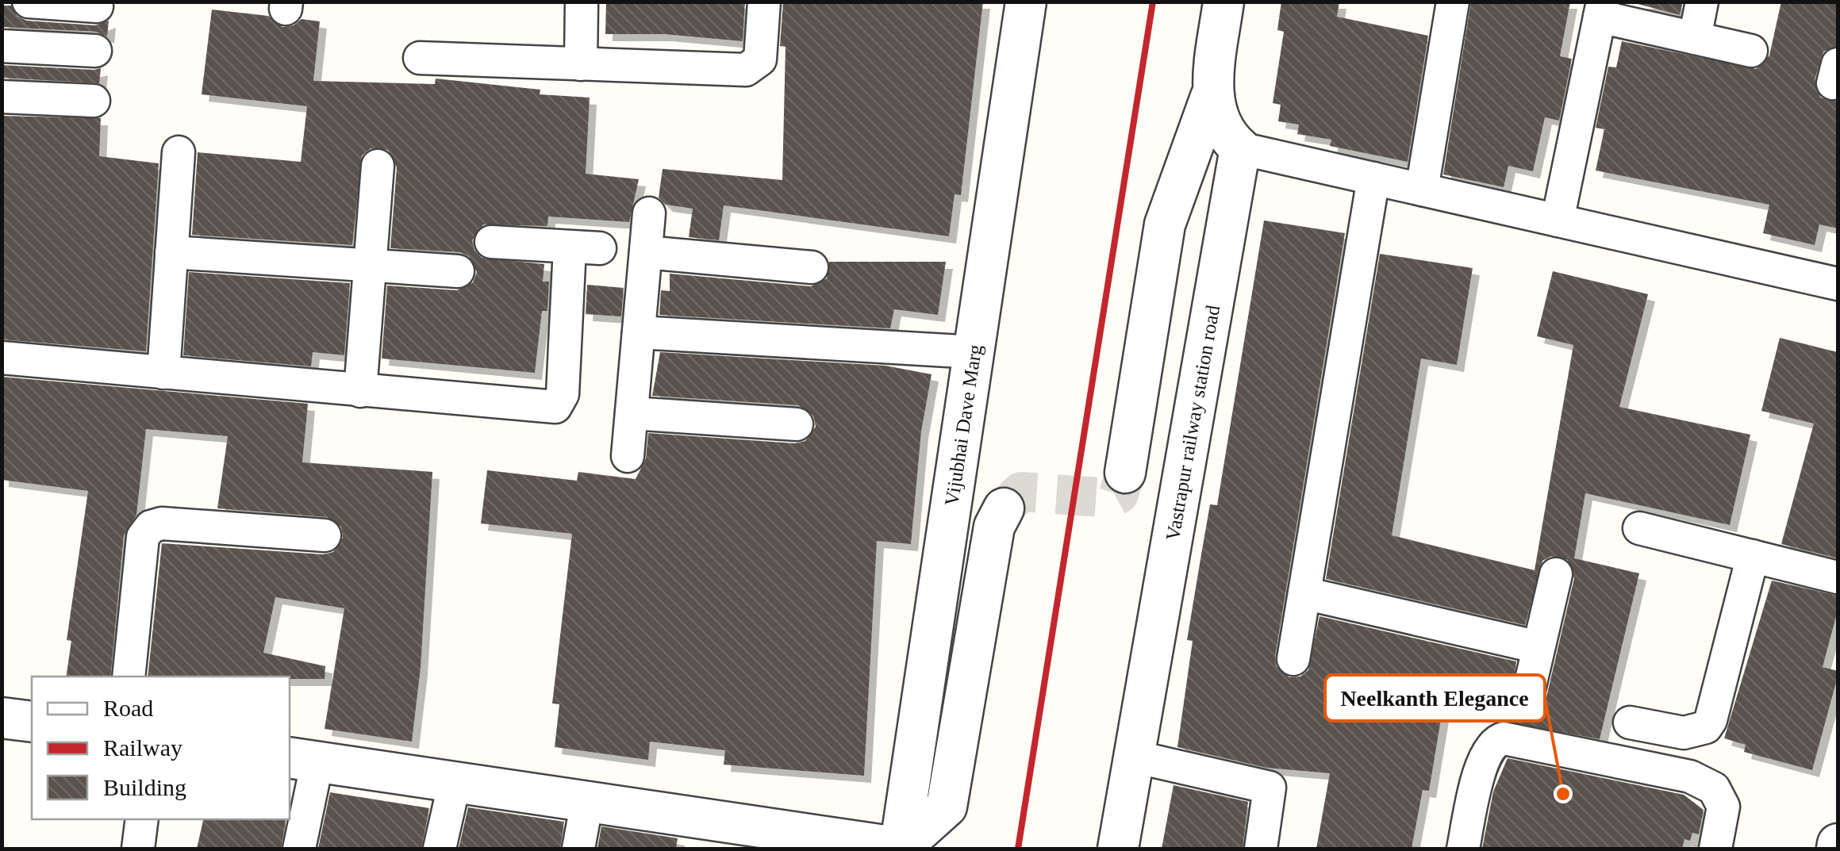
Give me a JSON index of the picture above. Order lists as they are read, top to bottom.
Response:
{
  "streets": {
    "street": ["Vastrapur railway station road", "Vijubhai Dave Marg"]
  },
  "places": ["Neelkanth Elegance"],
  "legend": ["Road", "Railway", "Building"]
}
